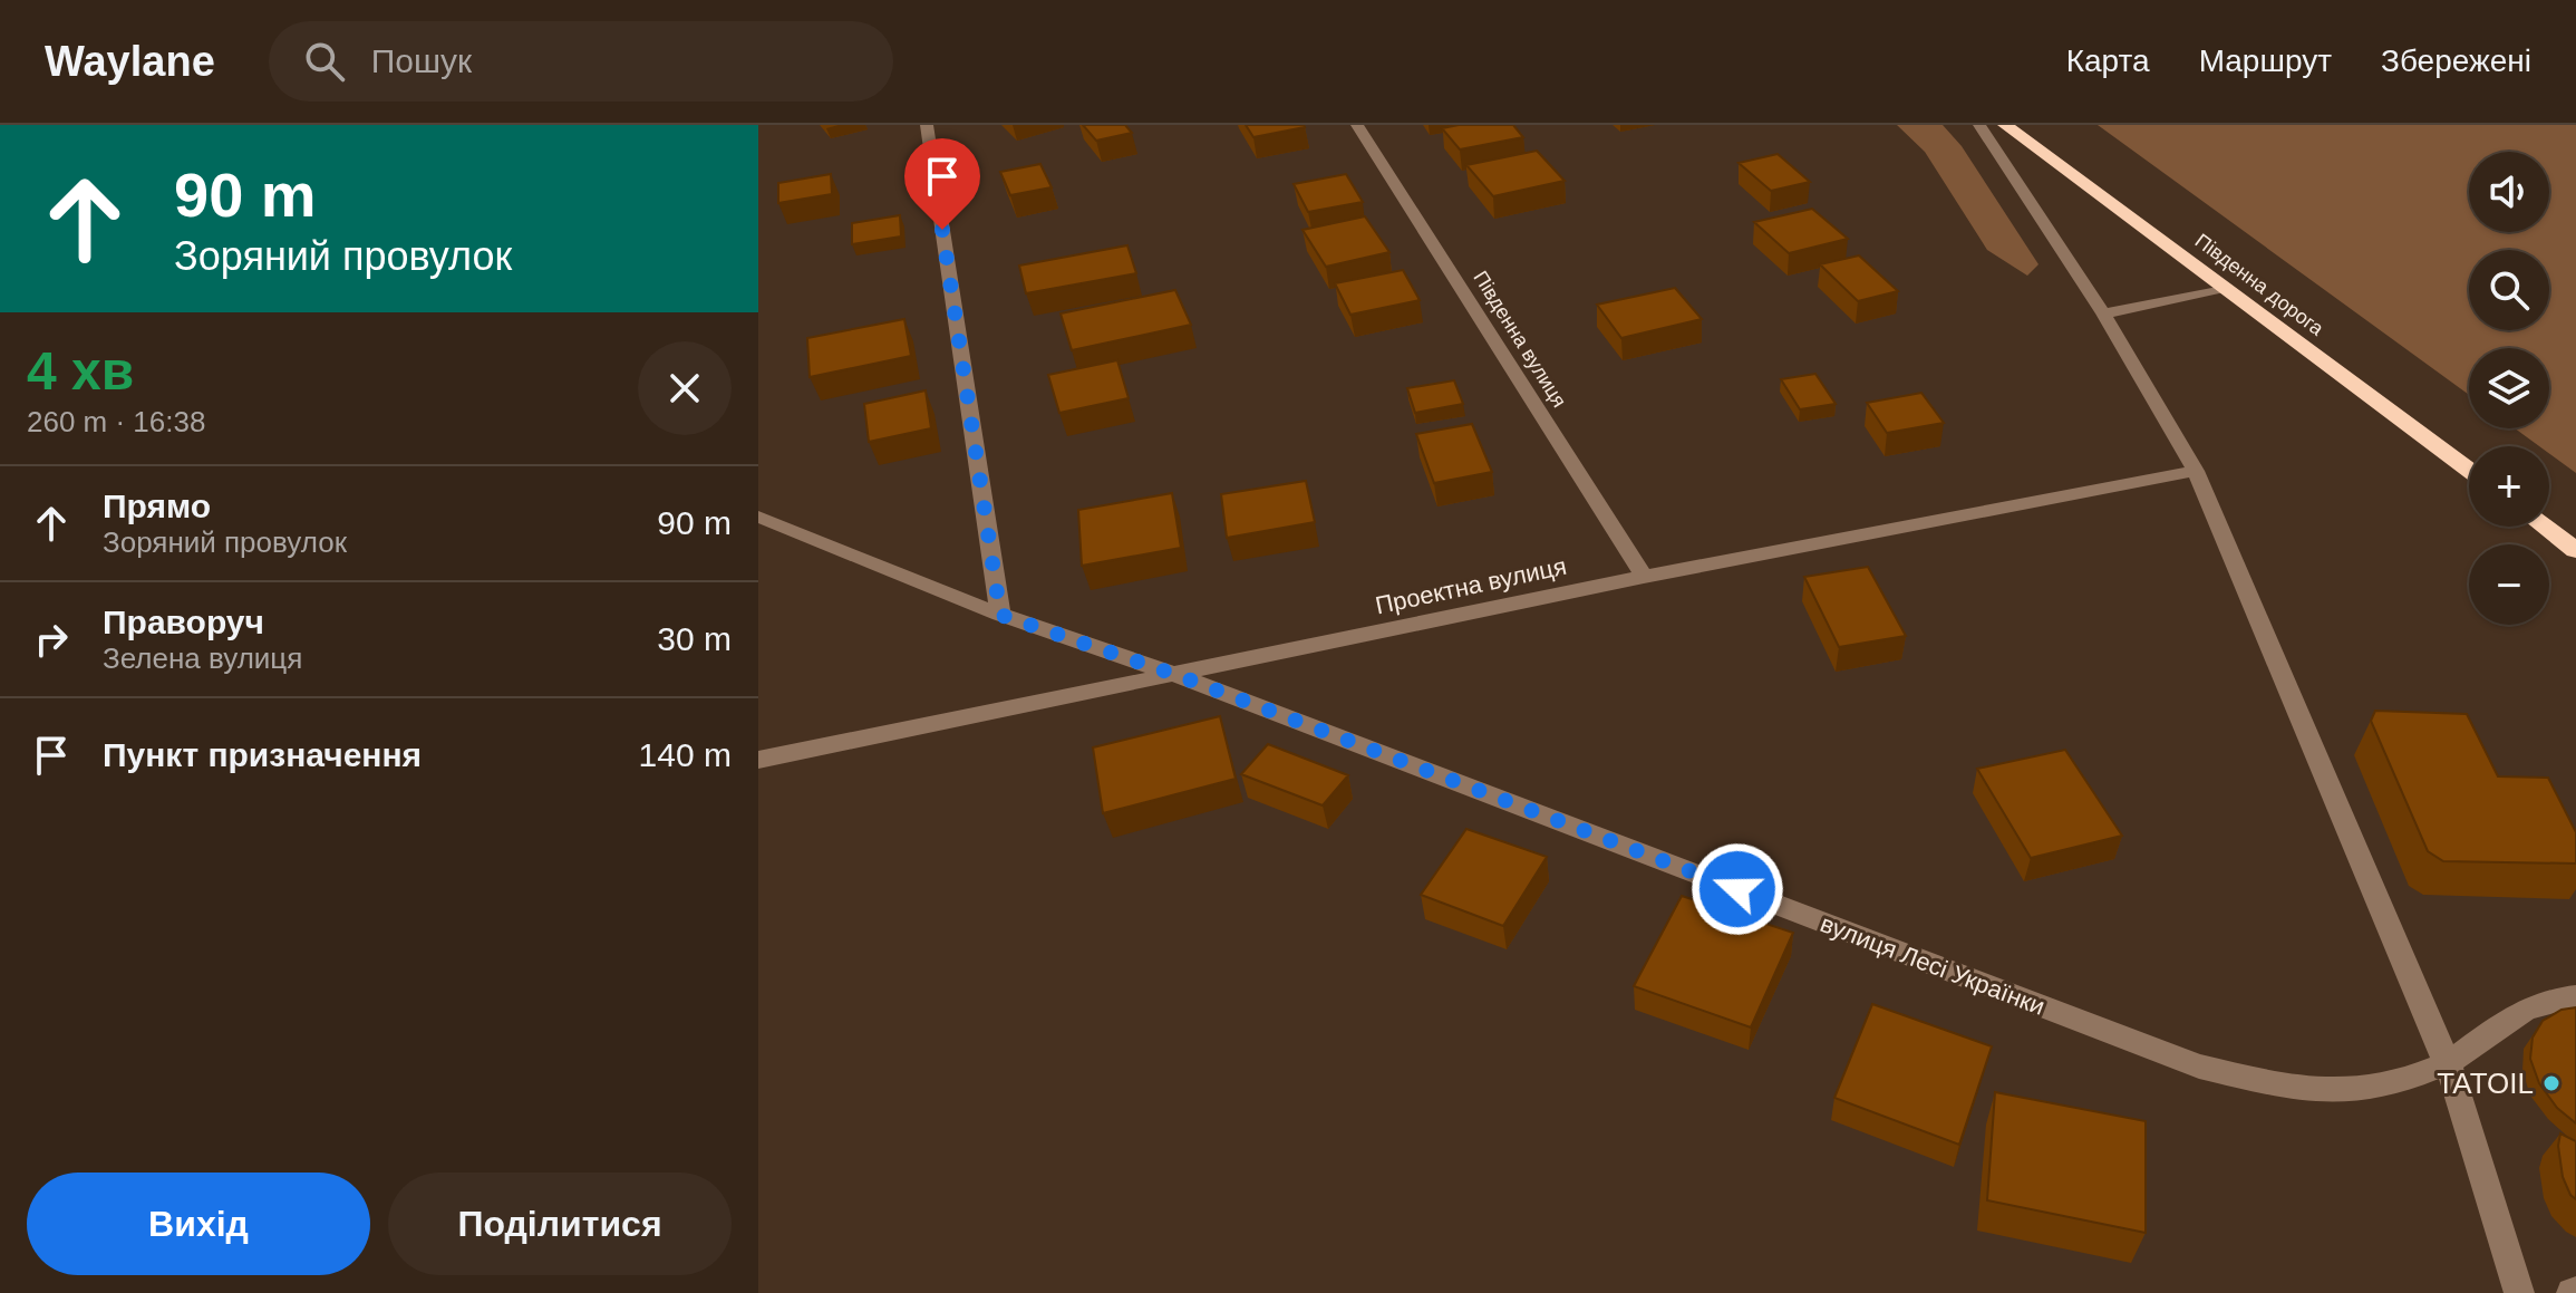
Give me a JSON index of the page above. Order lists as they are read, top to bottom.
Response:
{
  "streets": {
    "highway": ["Південна дорога"],
    "street": ["Південна вулиця", "Проектна вулиця", "вулиця Лесі Українки"]
  },
  "crossings": [
    ["Південна вулиця", "Проектна вулиця"],
    ["Проектна вулиця", "вулиця Лесі Українки"]
  ],
  "places": ["TATOIL"],
  "page": {
    "header": "Waylane",
    "search": "Пошук",
    "nav": ["Карта", "Маршрут", "Збережені"],
    "turn": ["90 m", "Зоряний провулок"],
    "map_buttons": ["+", "−"],
    "heading": ["4 хв", "260 m · 16:38"],
    "list": [
      {
        "name": "Прямо",
        "note": "Зоряний провулок",
        "value": "90 m"
      },
      {
        "name": "Праворуч",
        "note": "Зелена вулиця",
        "value": "30 m"
      },
      {
        "name": "Пункт призначення",
        "value": "140 m"
      }
    ],
    "buttons": ["Вихід", "Поділитися"]
  }
}
